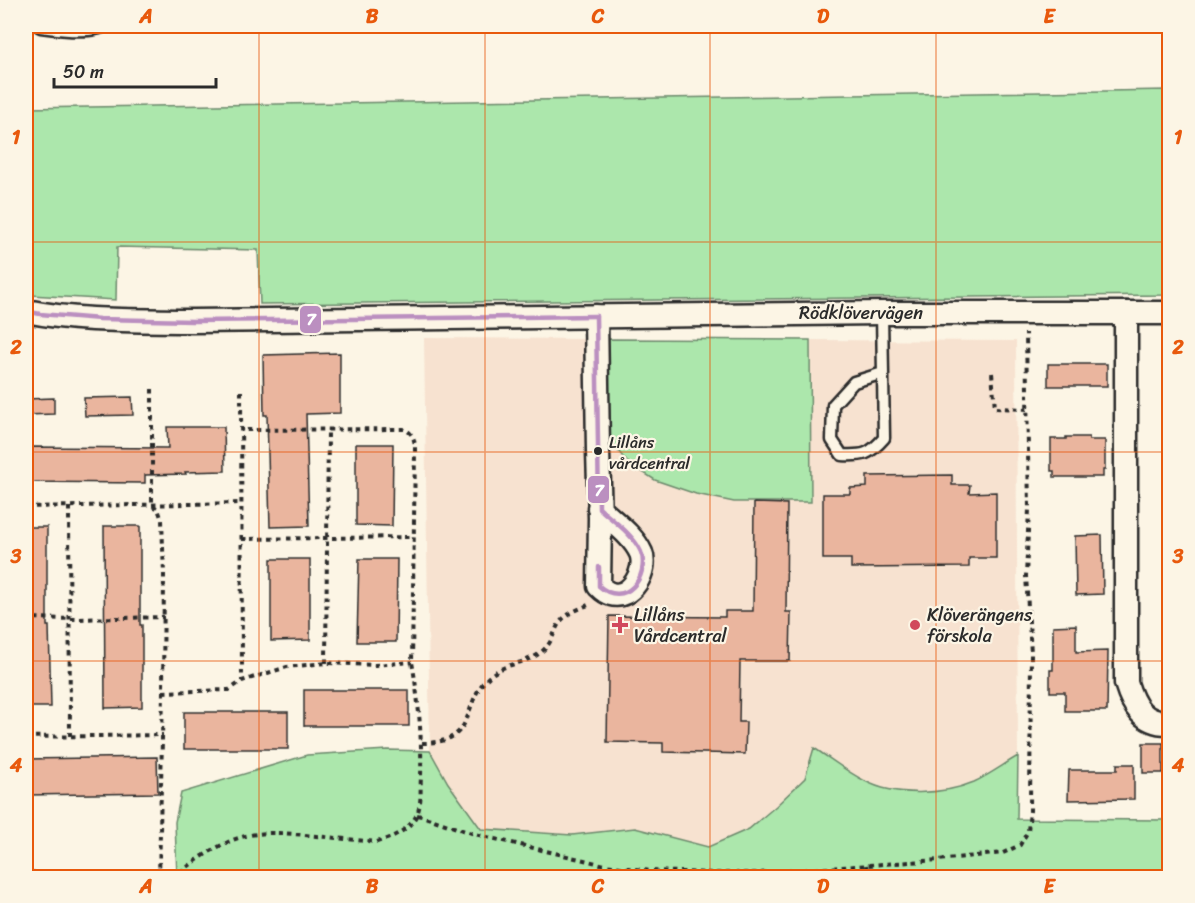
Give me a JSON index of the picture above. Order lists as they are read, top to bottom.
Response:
{
  "streets": {
    "street": ["Rödklövervägen"]
  },
  "places": {
    "other": ["Lillåns vårdcentral", "Klöverängens förskola"],
    "health": ["Lillåns Vårdcentral"]
  },
  "lines": ["transit line 7"],
  "scale_bar": "50 m",
  "grid": {
    "columns": [
      "A",
      "B",
      "C",
      "D",
      "E"
    ],
    "rows": [
      "1",
      "2",
      "3",
      "4"
    ]
  }
}
